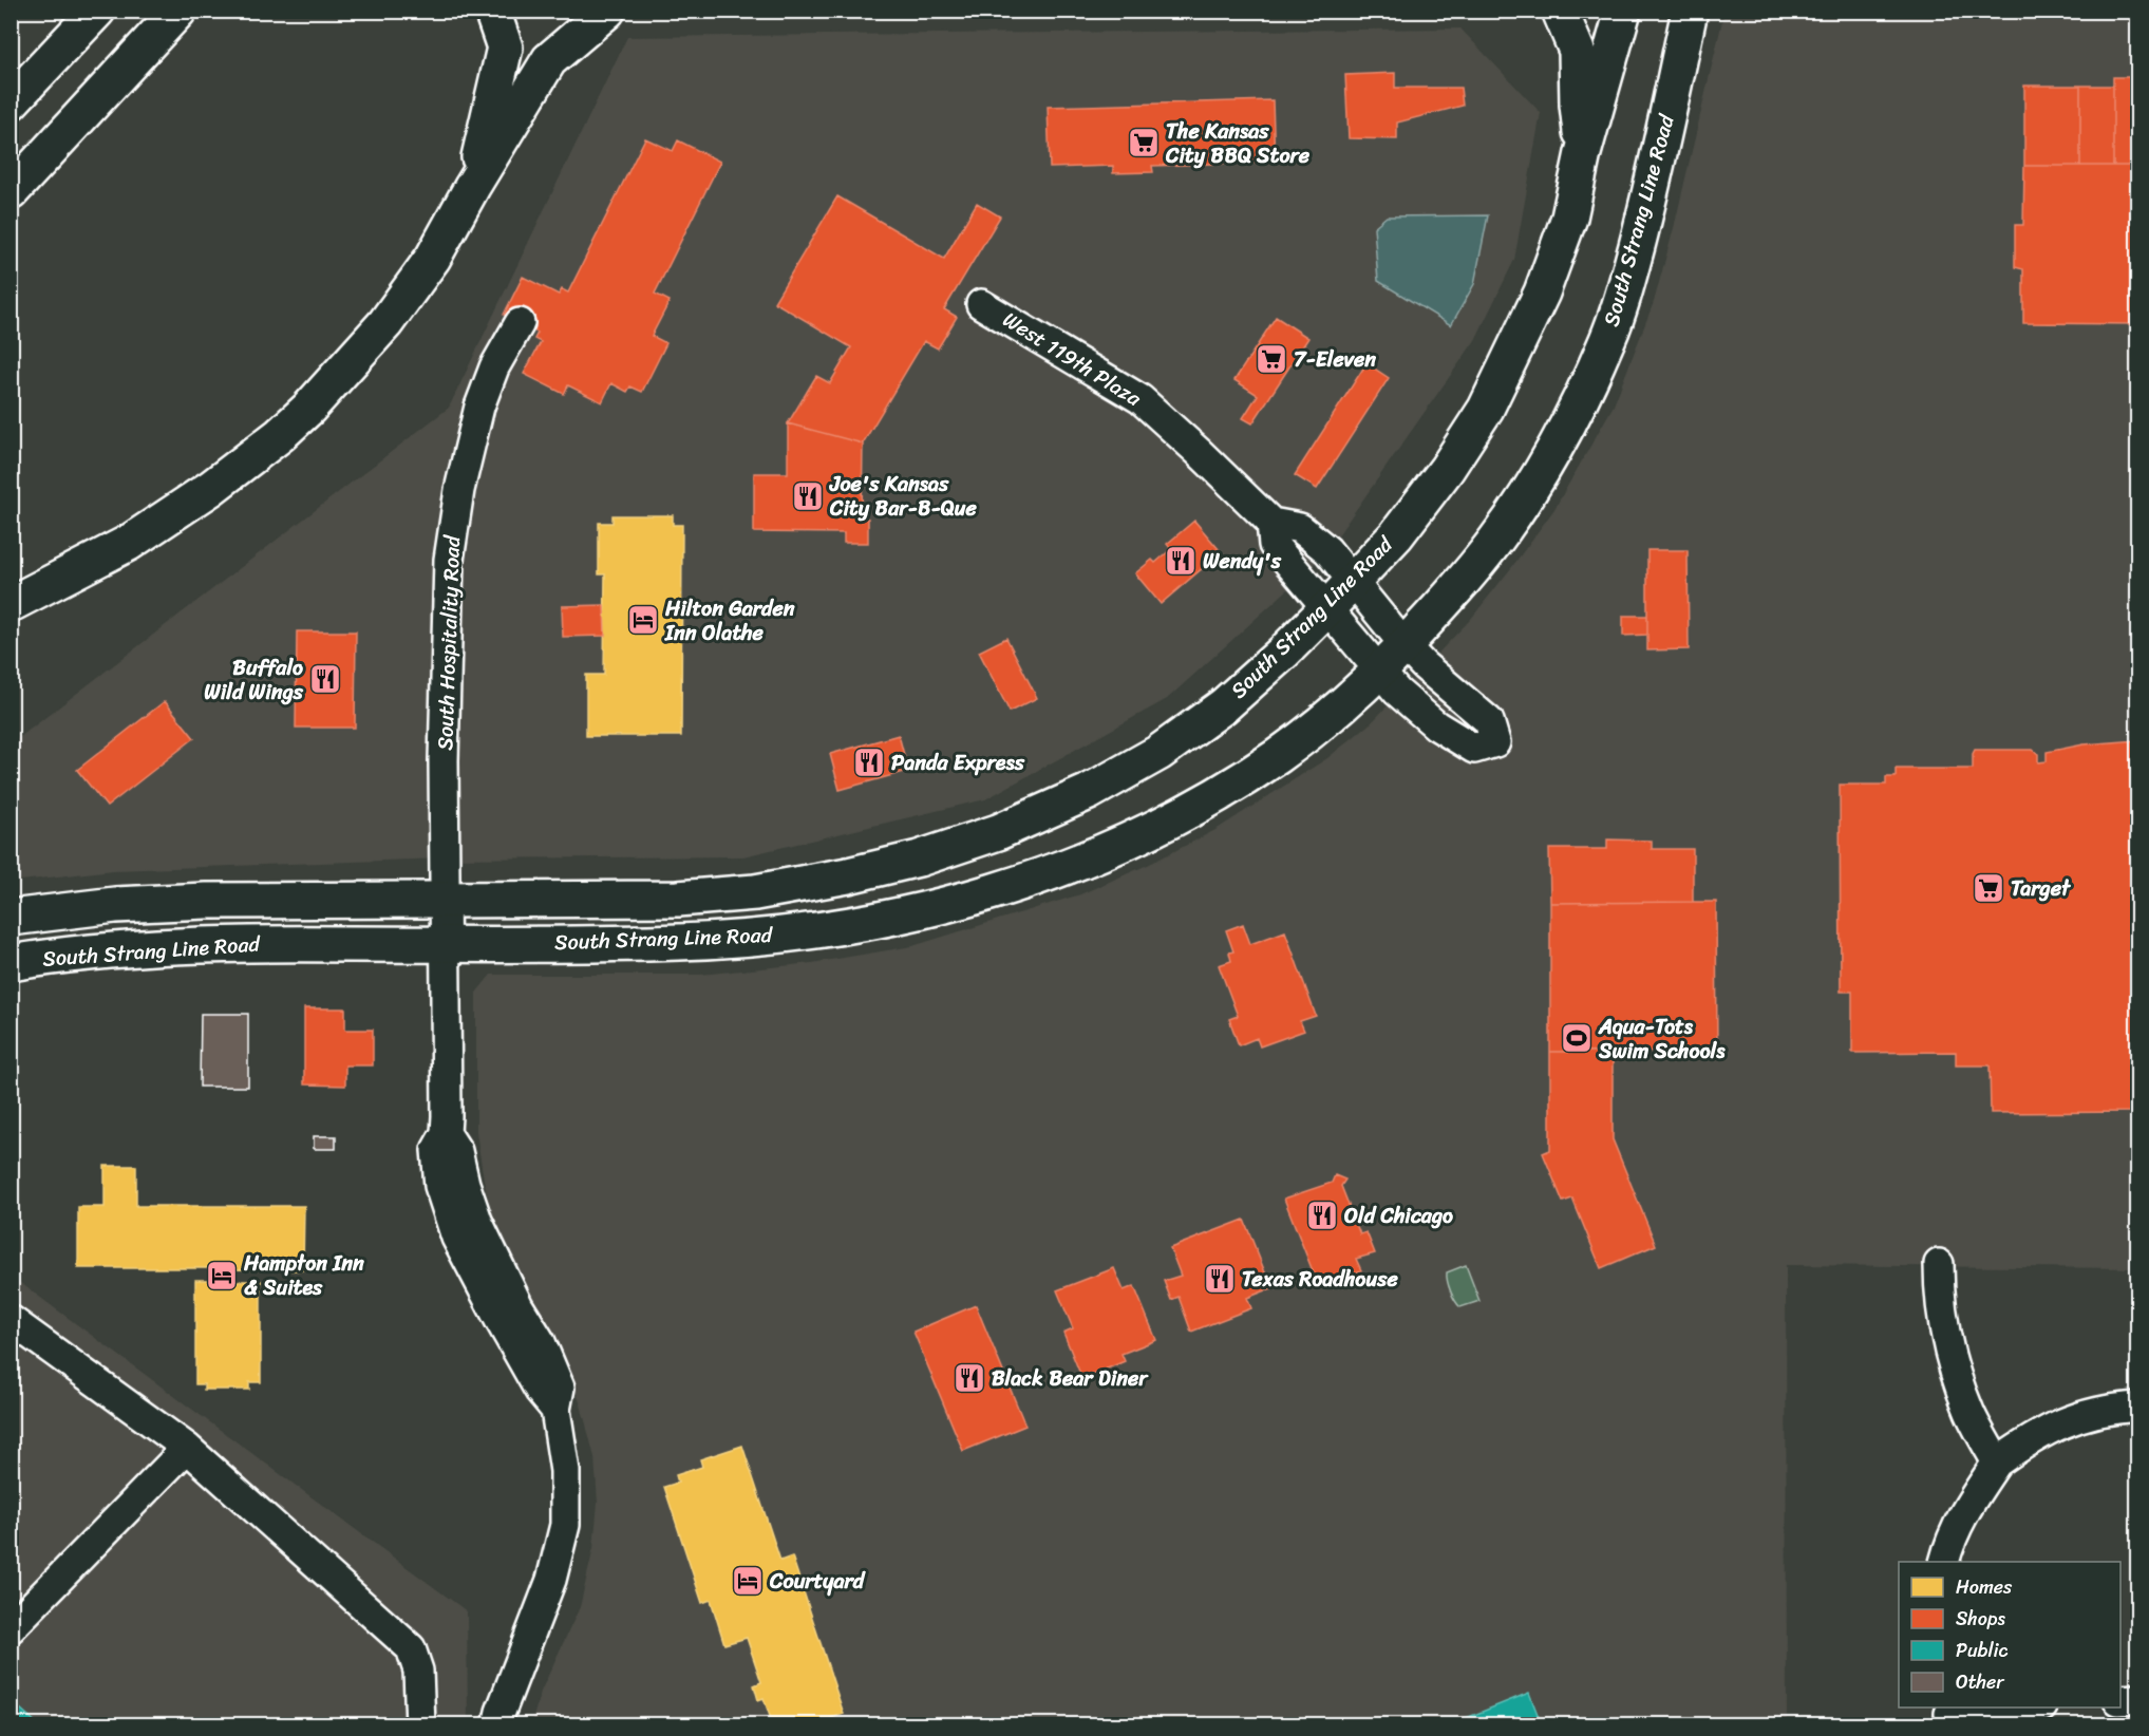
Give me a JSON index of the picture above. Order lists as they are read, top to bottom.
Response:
{
  "streets": {
    "main road": ["South Strang Line Road"],
    "street": ["West 119th Plaza", "South Hospitality Road"]
  },
  "crossings": [
    ["South Strang Line Road", "South Hospitality Road"]
  ],
  "places": {
    "supermarket": ["The Kansas City BBQ Store", "7-Eleven", "Target"],
    "restaurant": [
      "Joe's Kansas City Bar-B-Que",
      "Wendy's",
      "Buffalo Wild Wings",
      "Panda Express",
      "Old Chicago",
      "Texas Roadhouse",
      "Black Bear Diner"
    ],
    "hotel": ["Hilton Garden Inn Olathe", "Hampton Inn & Suites", "Courtyard"],
    "sports": ["Aqua-Tots Swim Schools"]
  },
  "legend": [
    "Homes",
    "Shops",
    "Public",
    "Other"
  ]
}
